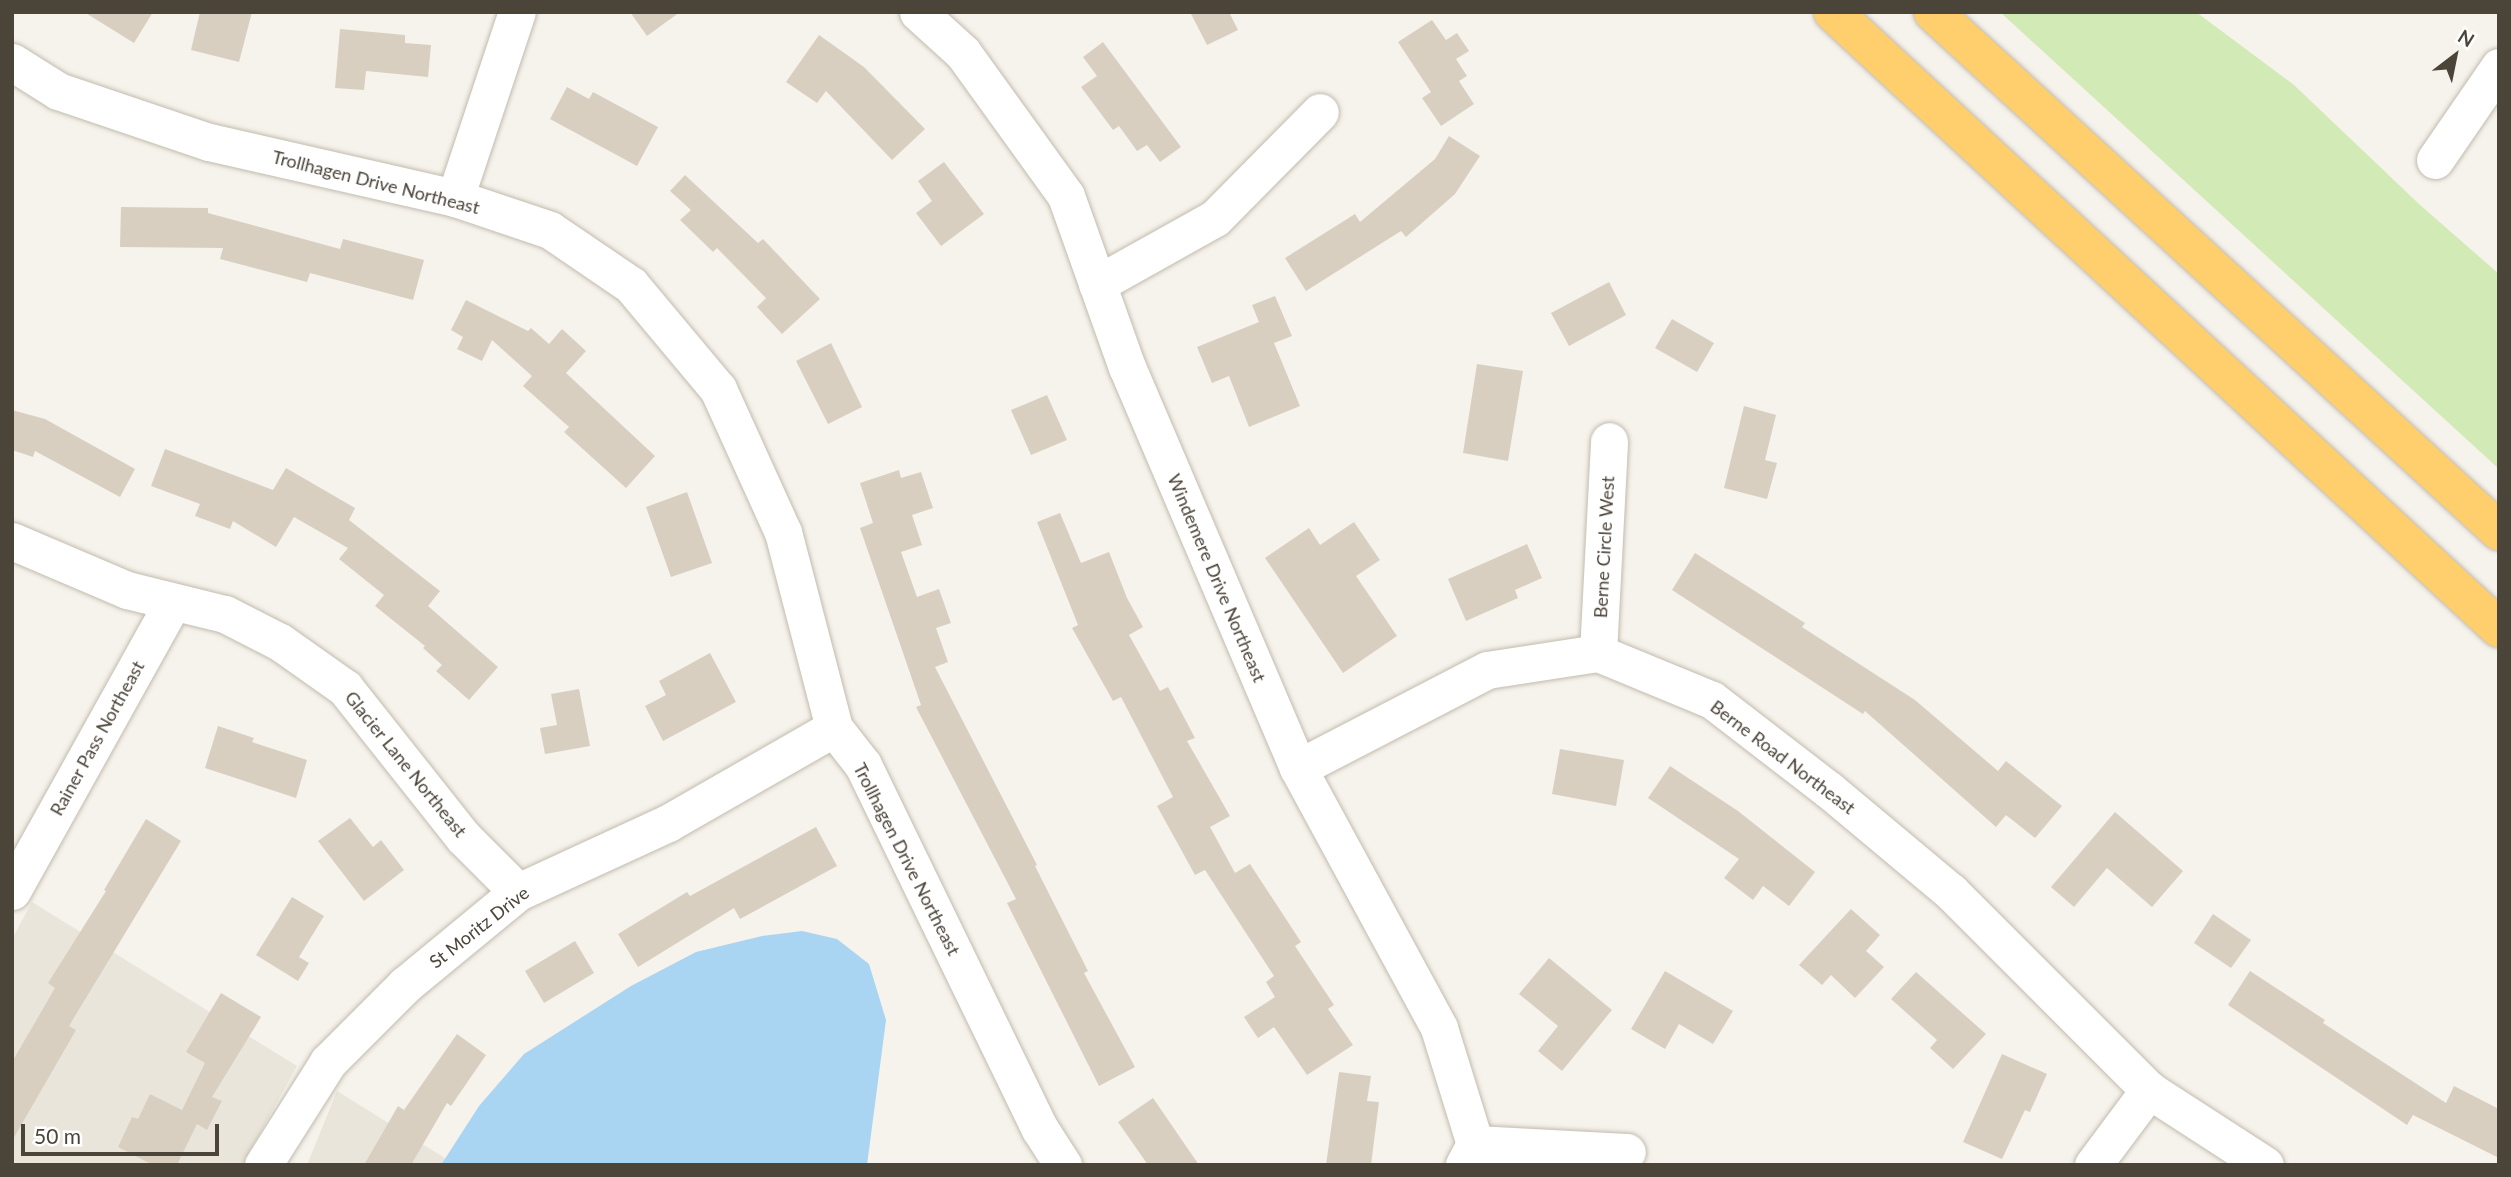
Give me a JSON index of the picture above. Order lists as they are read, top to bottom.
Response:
{
  "streets": {
    "street": [
      "Trollhagen Drive Northeast",
      "Berne Circle West",
      "Windemere Drive Northeast",
      "Rainer Pass Northeast",
      "Berne Road Northeast",
      "Glacier Lane Northeast",
      "St Moritz Drive"
    ]
  },
  "crossings": [
    ["Trollhagen Drive Northeast", "St Moritz Drive"],
    ["Berne Circle West", "Berne Road Northeast"],
    ["Rainer Pass Northeast", "Glacier Lane Northeast"],
    ["Glacier Lane Northeast", "St Moritz Drive"]
  ],
  "scale_bar": "50 m",
  "north": "top right"
}
